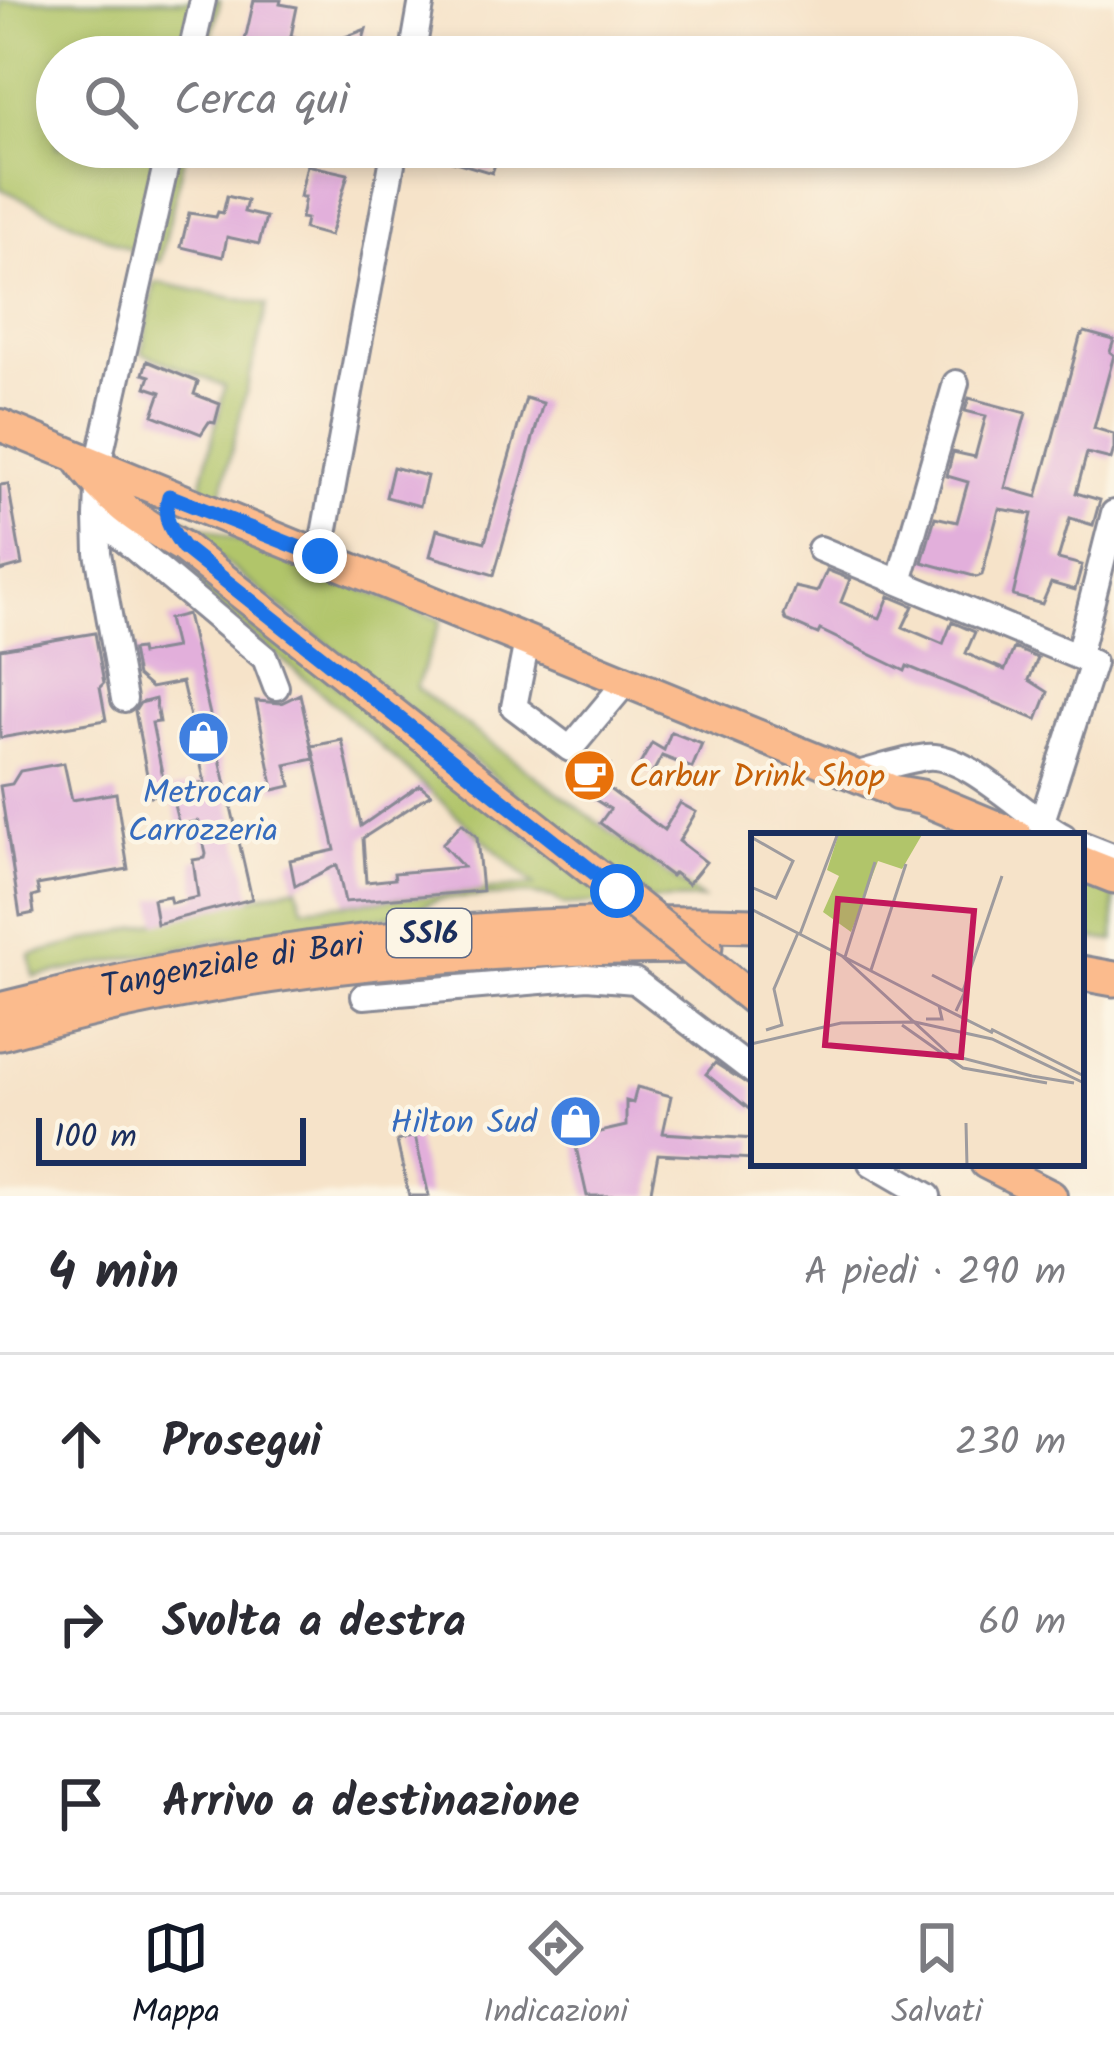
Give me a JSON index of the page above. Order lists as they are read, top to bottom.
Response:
{
  "streets": {
    "highway": ["SS16", "Tangenziale di Bari"]
  },
  "places": {
    "shop": ["Metrocar Carrozzeria", "Hilton Sud"],
    "cafe": ["Carbur Drink Shop"]
  },
  "scale_bar": "100 m",
  "page": {
    "search": "Cerca qui",
    "scale": "100 m",
    "heading": ["4 min", "A piedi · 290 m"],
    "list": [
      ["Prosegui", "230 m"],
      ["Svolta a destra", "60 m"],
      "Arrivo a destinazione"
    ],
    "nav": ["Mappa", "Indicazioni", "Salvati"]
  }
}
